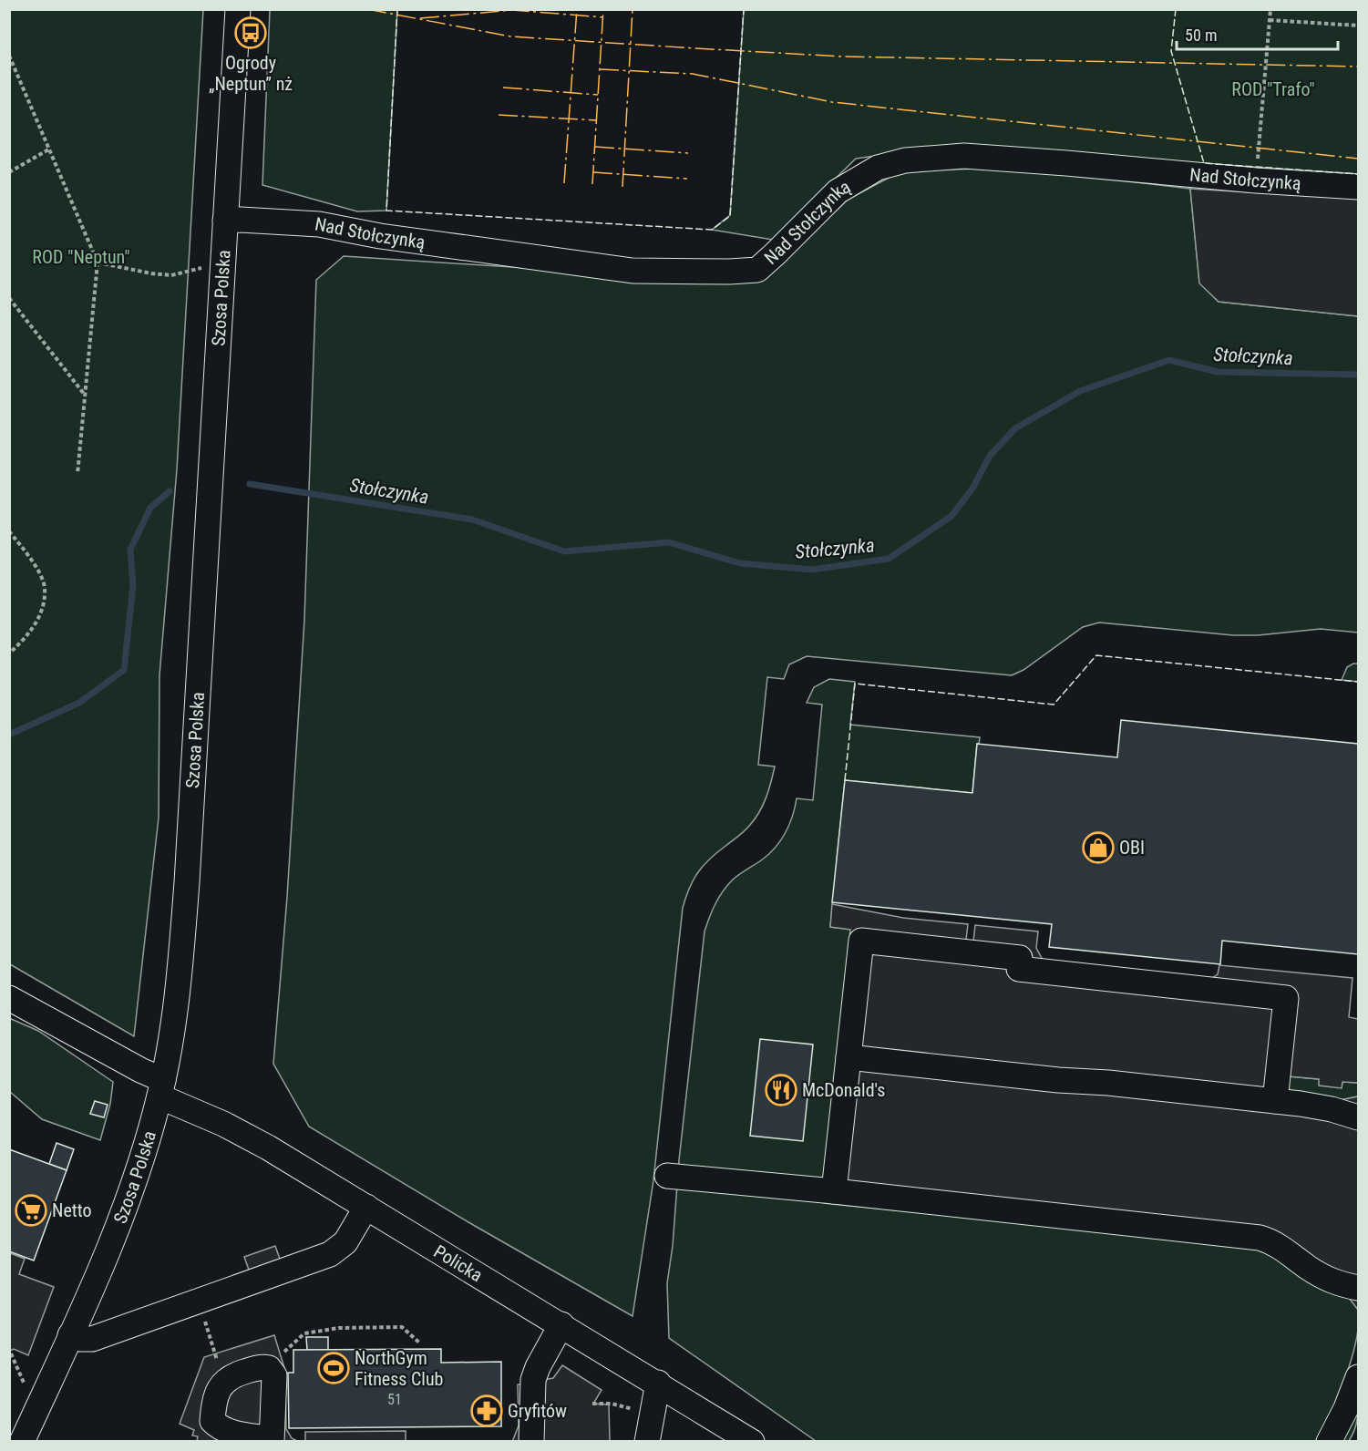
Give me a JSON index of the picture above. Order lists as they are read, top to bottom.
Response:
{
  "streets": {
    "street": ["Nad Stołczynką", "Szosa Polska", "Policka"]
  },
  "crossings": [
    ["Nad Stołczynką", "Szosa Polska"],
    ["Szosa Polska", "Policka"]
  ],
  "water": ["Stołczynka"],
  "parks": ["ROD \"Trafo\"", "ROD \"Neptun\""],
  "places": {
    "bus stop": ["Ogrody „Neptun” nż"],
    "shop": ["OBI"],
    "restaurant": ["McDonald's"],
    "supermarket": ["Netto"],
    "sports": ["NorthGym Fitness Club"],
    "pharmacy": ["Gryfitów"]
  },
  "house_numbers": ["51"],
  "scale_bar": "50 m"
}
